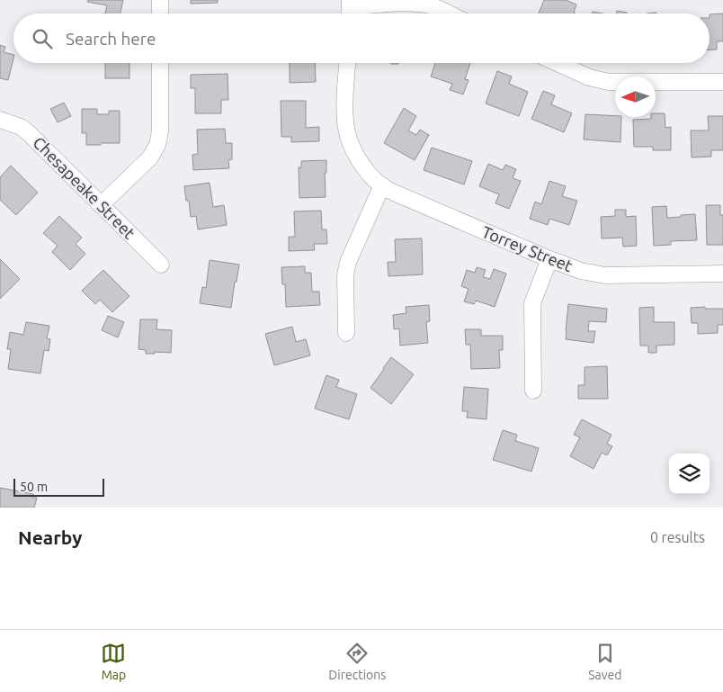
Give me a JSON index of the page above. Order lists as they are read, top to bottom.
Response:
{
  "streets": {
    "street": ["Chesapeake Street", "Torrey Street"]
  },
  "scale_bar": "50 m",
  "north": "left",
  "page": {
    "search": "Search here",
    "scale": "50 m",
    "heading": ["Nearby", "0 results"],
    "nav": ["Map", "Directions", "Saved"]
  }
}
